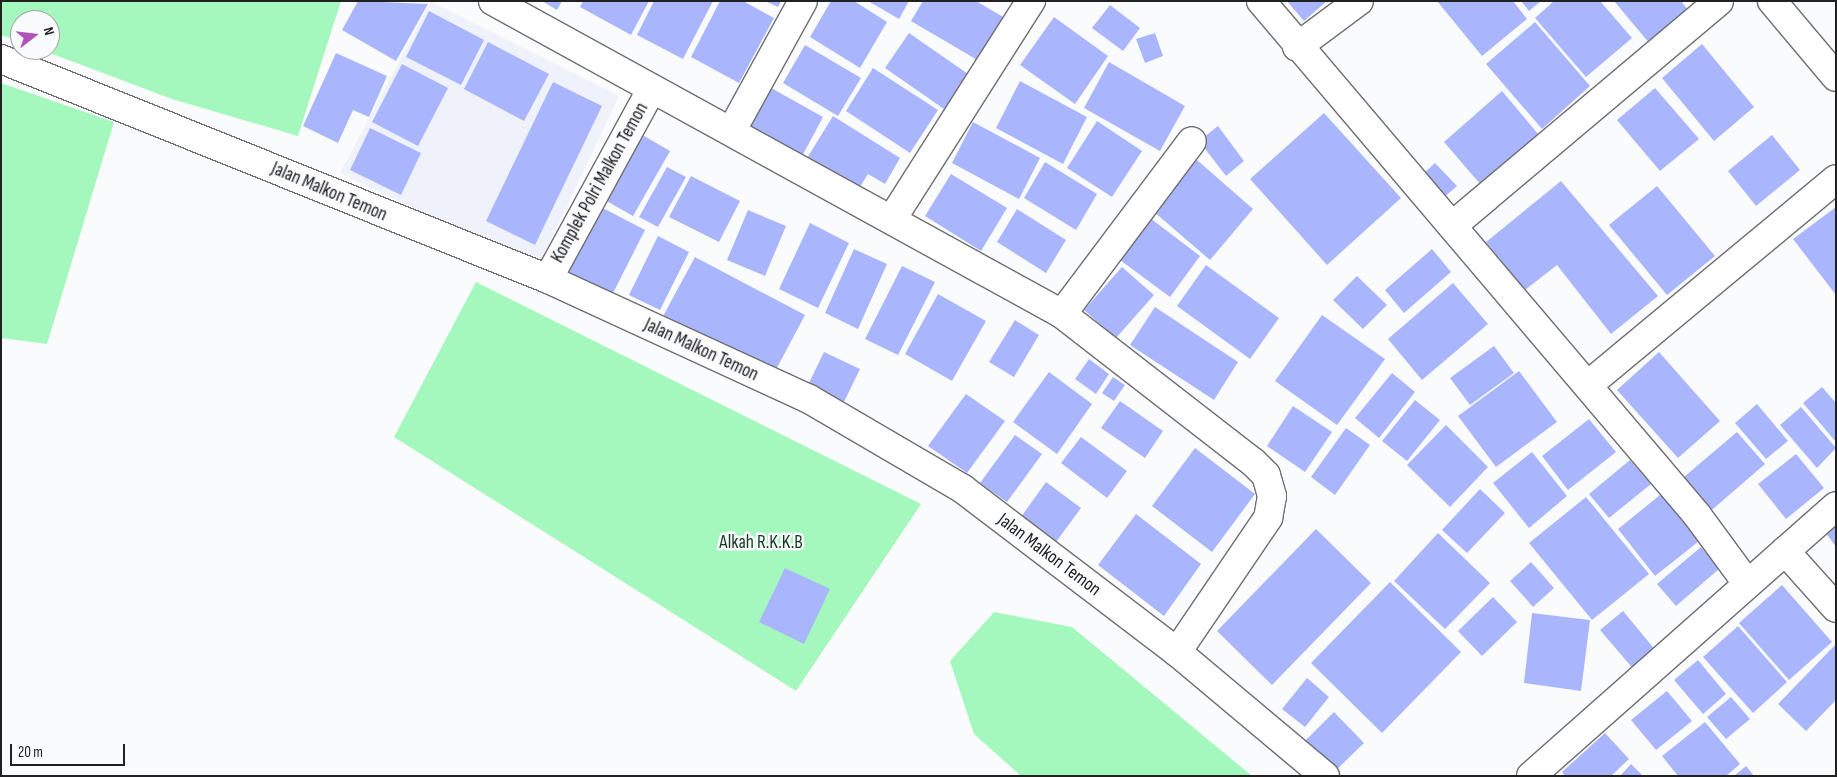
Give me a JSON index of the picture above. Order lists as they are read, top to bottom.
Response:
{
  "streets": {
    "street": ["Komplek Polri Malkon Temon", "Jalan Malkon Temon"]
  },
  "crossings": [
    ["Komplek Polri Malkon Temon", "Jalan Malkon Temon"]
  ],
  "parks": ["Alkah R.K.K.B"],
  "scale_bar": "20 m",
  "north": "right"
}
